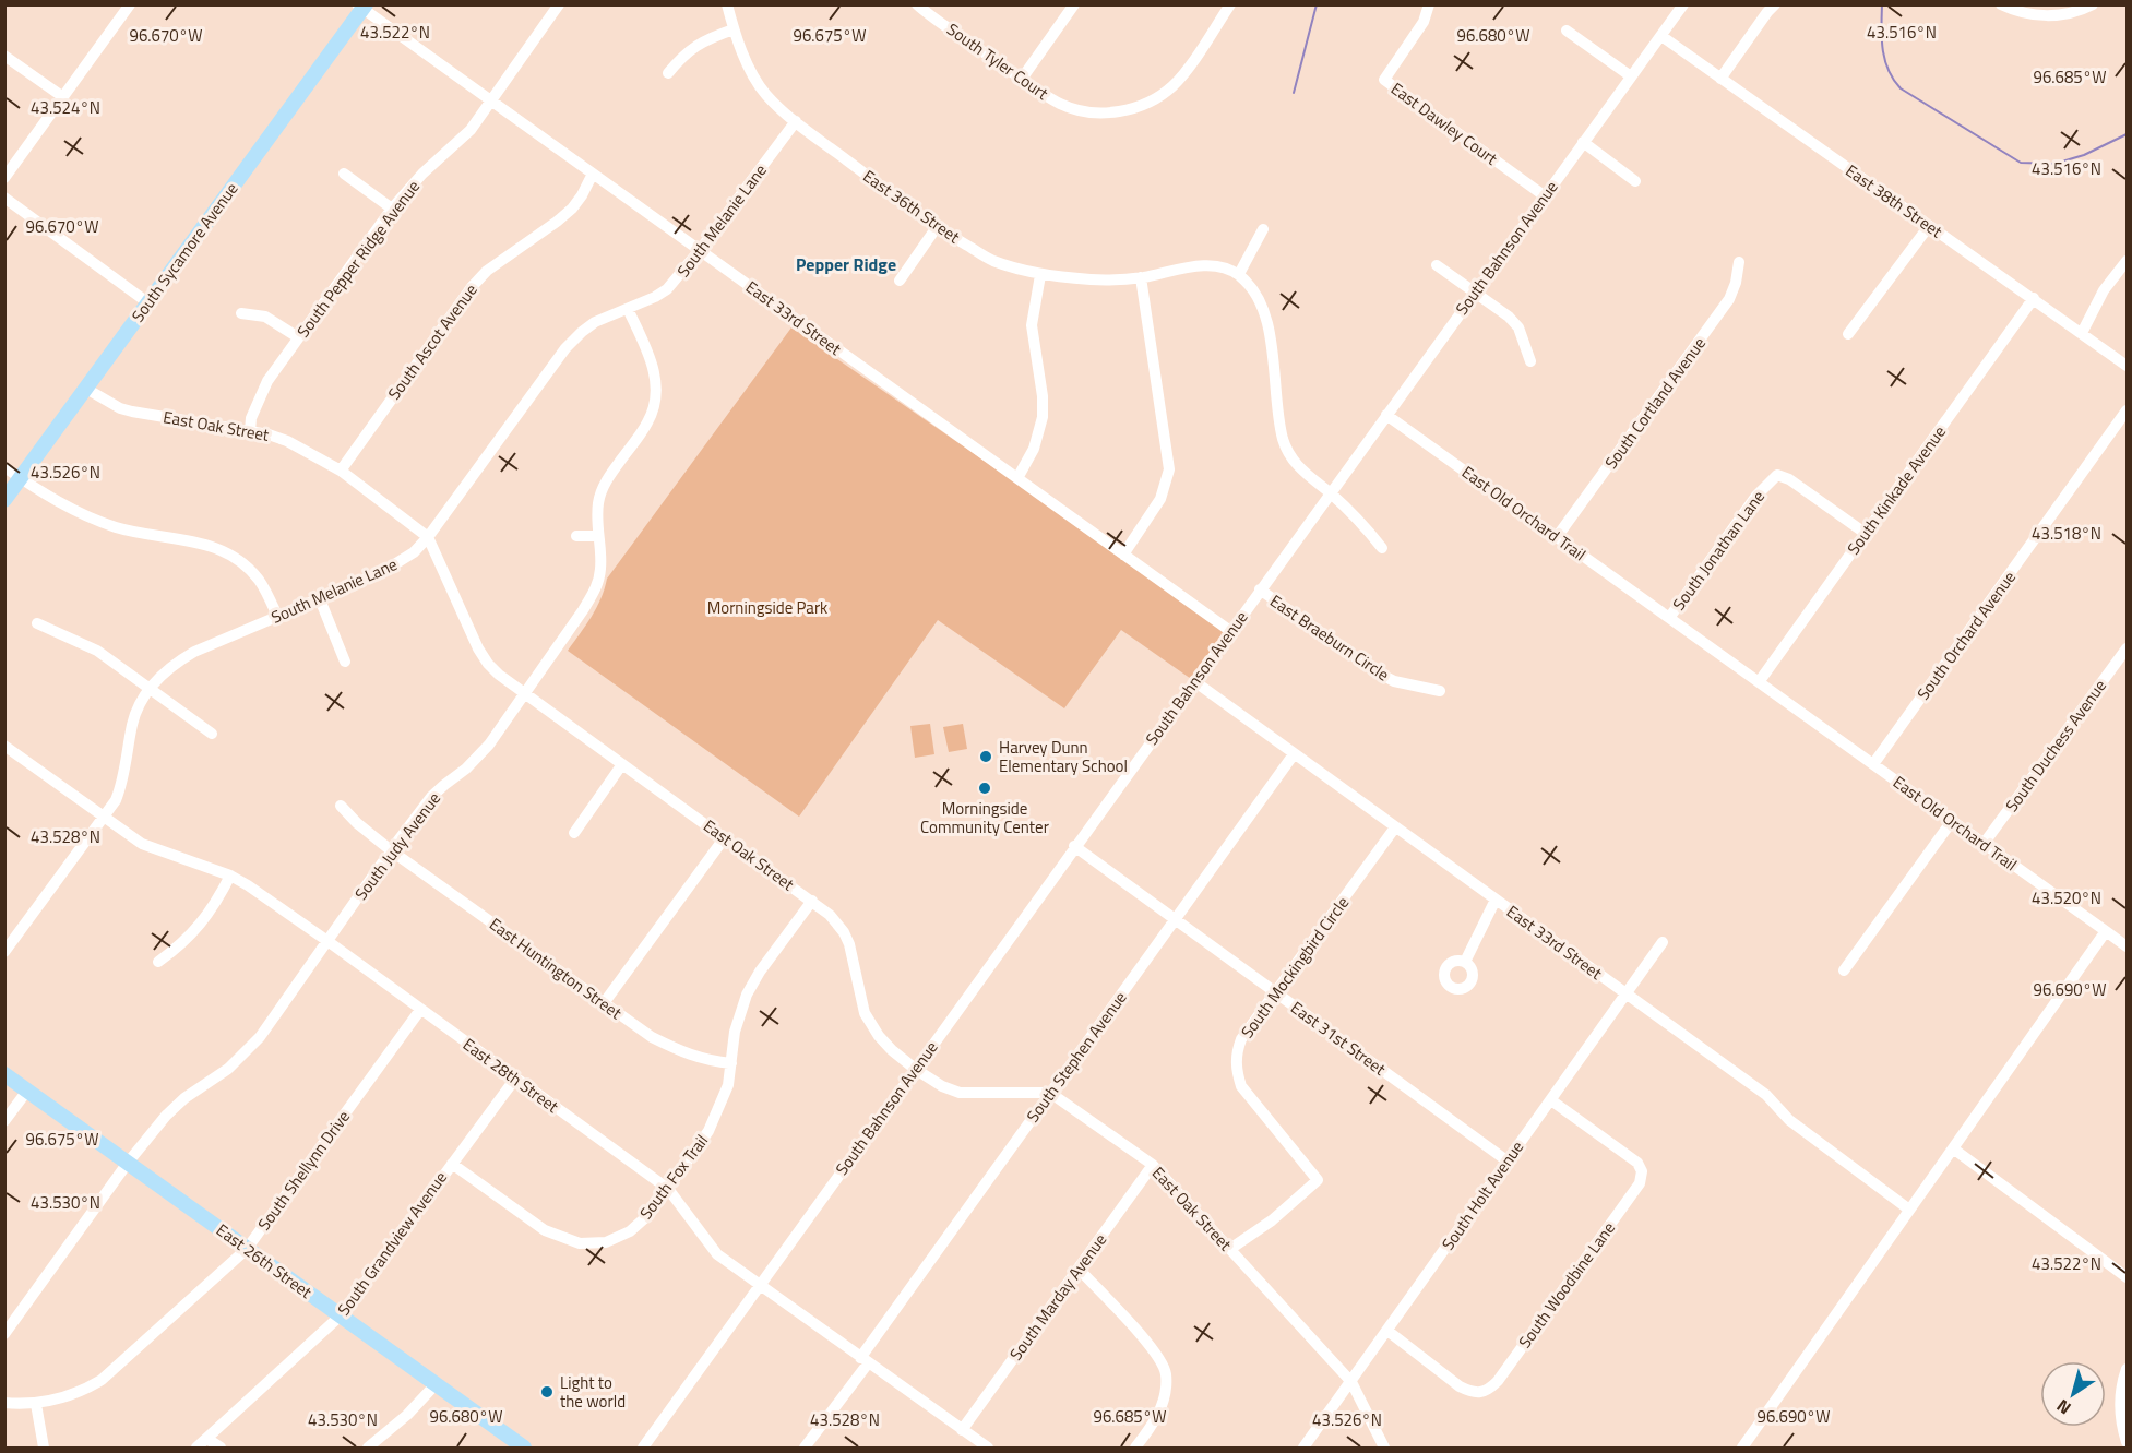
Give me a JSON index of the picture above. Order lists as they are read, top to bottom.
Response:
{
  "streets": {
    "main road": ["South Sycamore Avenue", "East 26th Street"],
    "street": [
      "South Tyler Court",
      "East Dawley Court",
      "East 38th Street",
      "East 36th Street",
      "South Melanie Lane",
      "South Bahnson Avenue",
      "South Pepper Ridge Avenue",
      "East 33rd Street",
      "South Ascot Avenue",
      "South Cortland Avenue",
      "East Oak Street",
      "South Kinkade Avenue",
      "East Old Orchard Trail",
      "South Jonathan Lane",
      "South Orchard Avenue",
      "East Braeburn Circle",
      "South Duchess Avenue",
      "South Judy Avenue",
      "South Mockingbird Circle",
      "East Huntington Street",
      "East 31st Street",
      "South Stephen Avenue",
      "East 28th Street",
      "South Shellynn Drive",
      "South Fox Trail",
      "South Holt Avenue",
      "South Grandview Avenue",
      "South Woodbine Lane",
      "South Marday Avenue"
    ]
  },
  "crossings": [
    ["East Dawley Court", "South Bahnson Avenue"],
    ["East 38th Street", "South Bahnson Avenue"],
    ["East 38th Street", "South Kinkade Avenue"],
    ["East 36th Street", "South Melanie Lane"],
    ["South Melanie Lane", "East 33rd Street"],
    ["South Melanie Lane", "East Oak Street"],
    ["South Melanie Lane", "South Judy Avenue"],
    ["South Melanie Lane", "East 28th Street"],
    ["South Bahnson Avenue", "East 33rd Street"],
    ["South Bahnson Avenue", "East Oak Street"],
    ["South Bahnson Avenue", "East Old Orchard Trail"],
    ["South Bahnson Avenue", "East Braeburn Circle"],
    ["South Bahnson Avenue", "East 31st Street"],
    ["South Bahnson Avenue", "East 28th Street"],
    ["South Sycamore Avenue", "East 33rd Street"],
    ["South Sycamore Avenue", "East Oak Street"],
    ["South Pepper Ridge Avenue", "East 33rd Street"],
    ["South Pepper Ridge Avenue", "East Oak Street"],
    ["East 33rd Street", "South Ascot Avenue"],
    ["East 33rd Street", "South Mockingbird Circle"],
    ["East 33rd Street", "South Stephen Avenue"],
    ["East 33rd Street", "South Holt Avenue"],
    ["South Ascot Avenue", "East Oak Street"],
    ["South Cortland Avenue", "East Old Orchard Trail"],
    ["East Oak Street", "South Judy Avenue"],
    ["East Oak Street", "South Mockingbird Circle"],
    ["East Oak Street", "South Stephen Avenue"],
    ["East Oak Street", "South Fox Trail"],
    ["East Oak Street", "South Holt Avenue"],
    ["East Oak Street", "South Marday Avenue"],
    ["South Kinkade Avenue", "East Old Orchard Trail"],
    ["South Kinkade Avenue", "South Jonathan Lane"],
    ["East Old Orchard Trail", "South Jonathan Lane"],
    ["East Old Orchard Trail", "South Orchard Avenue"],
    ["East Old Orchard Trail", "South Duchess Avenue"],
    ["South Judy Avenue", "East Huntington Street"],
    ["South Judy Avenue", "East 28th Street"],
    ["South Judy Avenue", "East 26th Street"],
    ["South Mockingbird Circle", "East 31st Street"],
    ["East Huntington Street", "South Fox Trail"],
    ["East 31st Street", "South Stephen Avenue"],
    ["East 31st Street", "South Holt Avenue"],
    ["South Stephen Avenue", "East 28th Street"],
    ["East 28th Street", "South Shellynn Drive"],
    ["East 28th Street", "South Fox Trail"],
    ["East 28th Street", "South Grandview Avenue"],
    ["East 28th Street", "South Marday Avenue"],
    ["South Shellynn Drive", "East 26th Street"],
    ["South Fox Trail", "South Grandview Avenue"],
    ["South Holt Avenue", "South Woodbine Lane"],
    ["South Grandview Avenue", "East 26th Street"]
  ],
  "districts": ["Pepper Ridge"],
  "parks": ["Morningside Park"],
  "places": ["Harvey Dunn Elementary School", "Morningside Community Center", "Light to the world"],
  "north": "bottom left",
  "coordinates": [
    "43.522°N",
    "43.516°N",
    "96.670°W",
    "96.675°W",
    "96.680°W",
    "96.685°W",
    "43.524°N",
    "43.526°N",
    "43.518°N",
    "43.528°N",
    "43.520°N",
    "96.690°W",
    "43.530°N"
  ]
}
